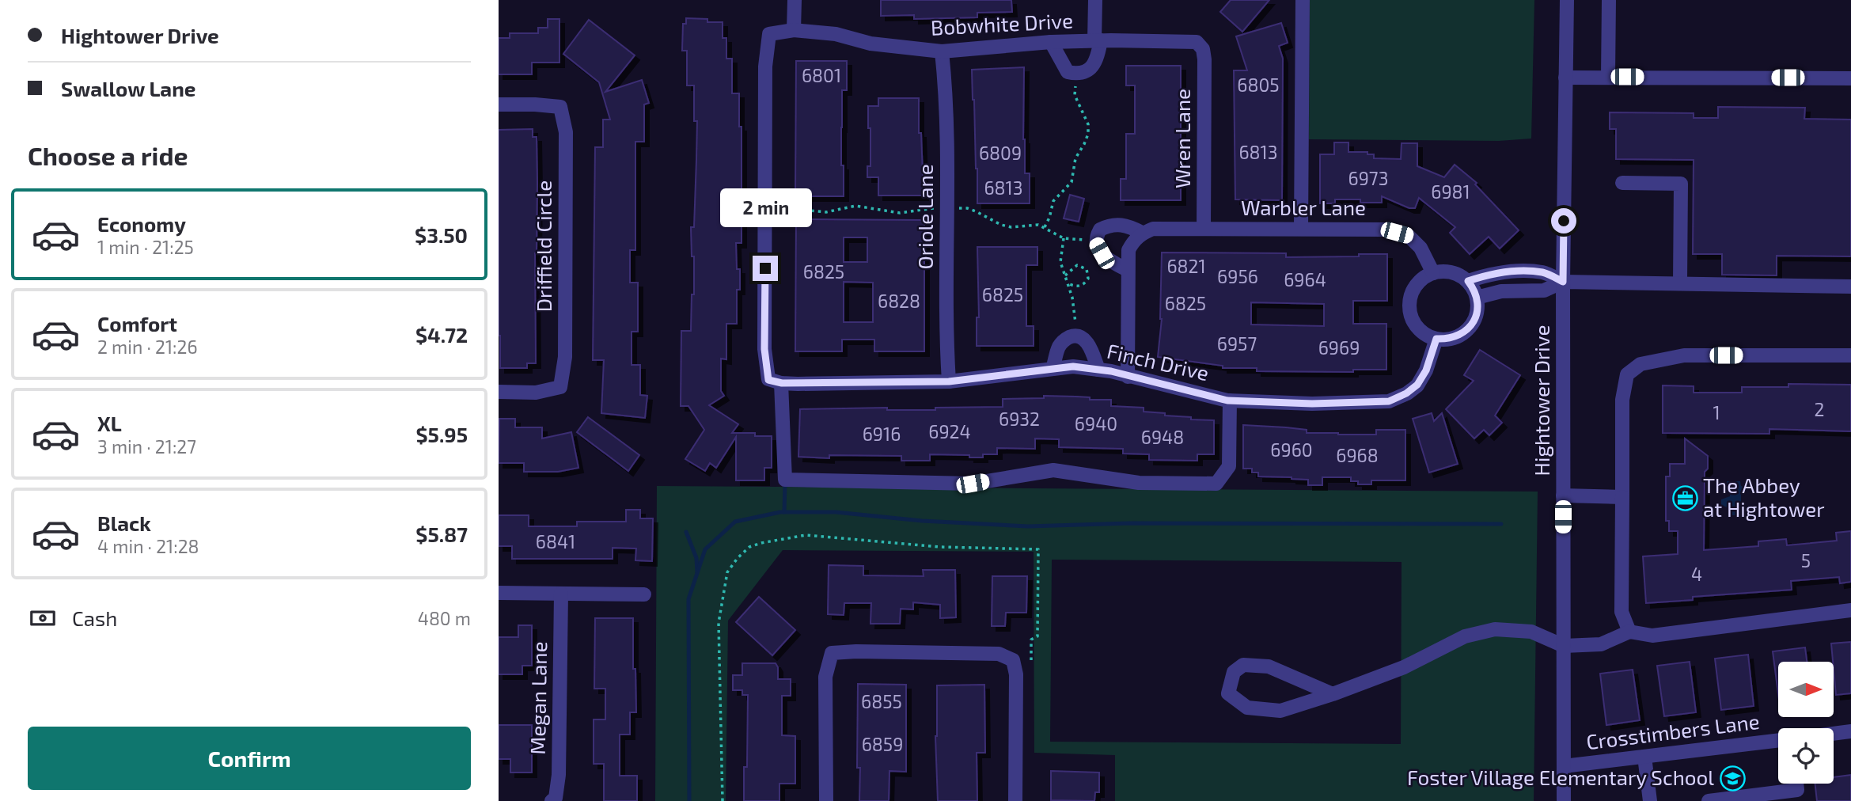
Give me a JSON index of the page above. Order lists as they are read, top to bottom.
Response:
{
  "streets": {
    "street": [
      "Bobwhite Drive",
      "Wren Lane",
      "Warbler Lane",
      "Oriole Lane",
      "Driffield Circle",
      "Finch Drive",
      "Hightower Drive",
      "Megan Lane",
      "Crosstimbers Lane"
    ]
  },
  "crossings": [
    ["Bobwhite Drive", "Wren Lane"],
    ["Bobwhite Drive", "Oriole Lane"],
    ["Bobwhite Drive", "Finch Drive"],
    ["Wren Lane", "Warbler Lane"],
    ["Warbler Lane", "Finch Drive"],
    ["Oriole Lane", "Finch Drive"],
    ["Hightower Drive", "Crosstimbers Lane"]
  ],
  "places": {
    "office": ["The Abbey at Hightower"],
    "school or university": ["Foster Village Elementary School"]
  },
  "house_numbers": [
    "6801",
    "6805",
    "6813",
    "6809",
    "6973",
    "6813",
    "6981",
    "6821",
    "6825",
    "6956",
    "6964",
    "6825",
    "6828",
    "6825",
    "6957",
    "6969",
    "2",
    "1",
    "6932",
    "6940",
    "6924",
    "6916",
    "6948",
    "6960",
    "6968",
    "6841",
    "5",
    "4",
    "6855",
    "6859"
  ],
  "north": "right",
  "page": {
    "banner": ["Hightower Drive", "Swallow Lane"],
    "heading": "Choose a ride",
    "list": [
      {
        "name": "Economy",
        "note": "1 min · 21:25",
        "value": "$3.50"
      },
      {
        "name": "Comfort",
        "note": "2 min · 21:26",
        "value": "$4.72"
      },
      {
        "name": "XL",
        "note": "3 min · 21:27",
        "value": "$5.95"
      },
      {
        "name": "Black",
        "note": "4 min · 21:28",
        "value": "$5.87"
      }
    ],
    "bubble": "2 min",
    "pay": ["Cash", "480 m"],
    "buttons": "Confirm"
  }
}
